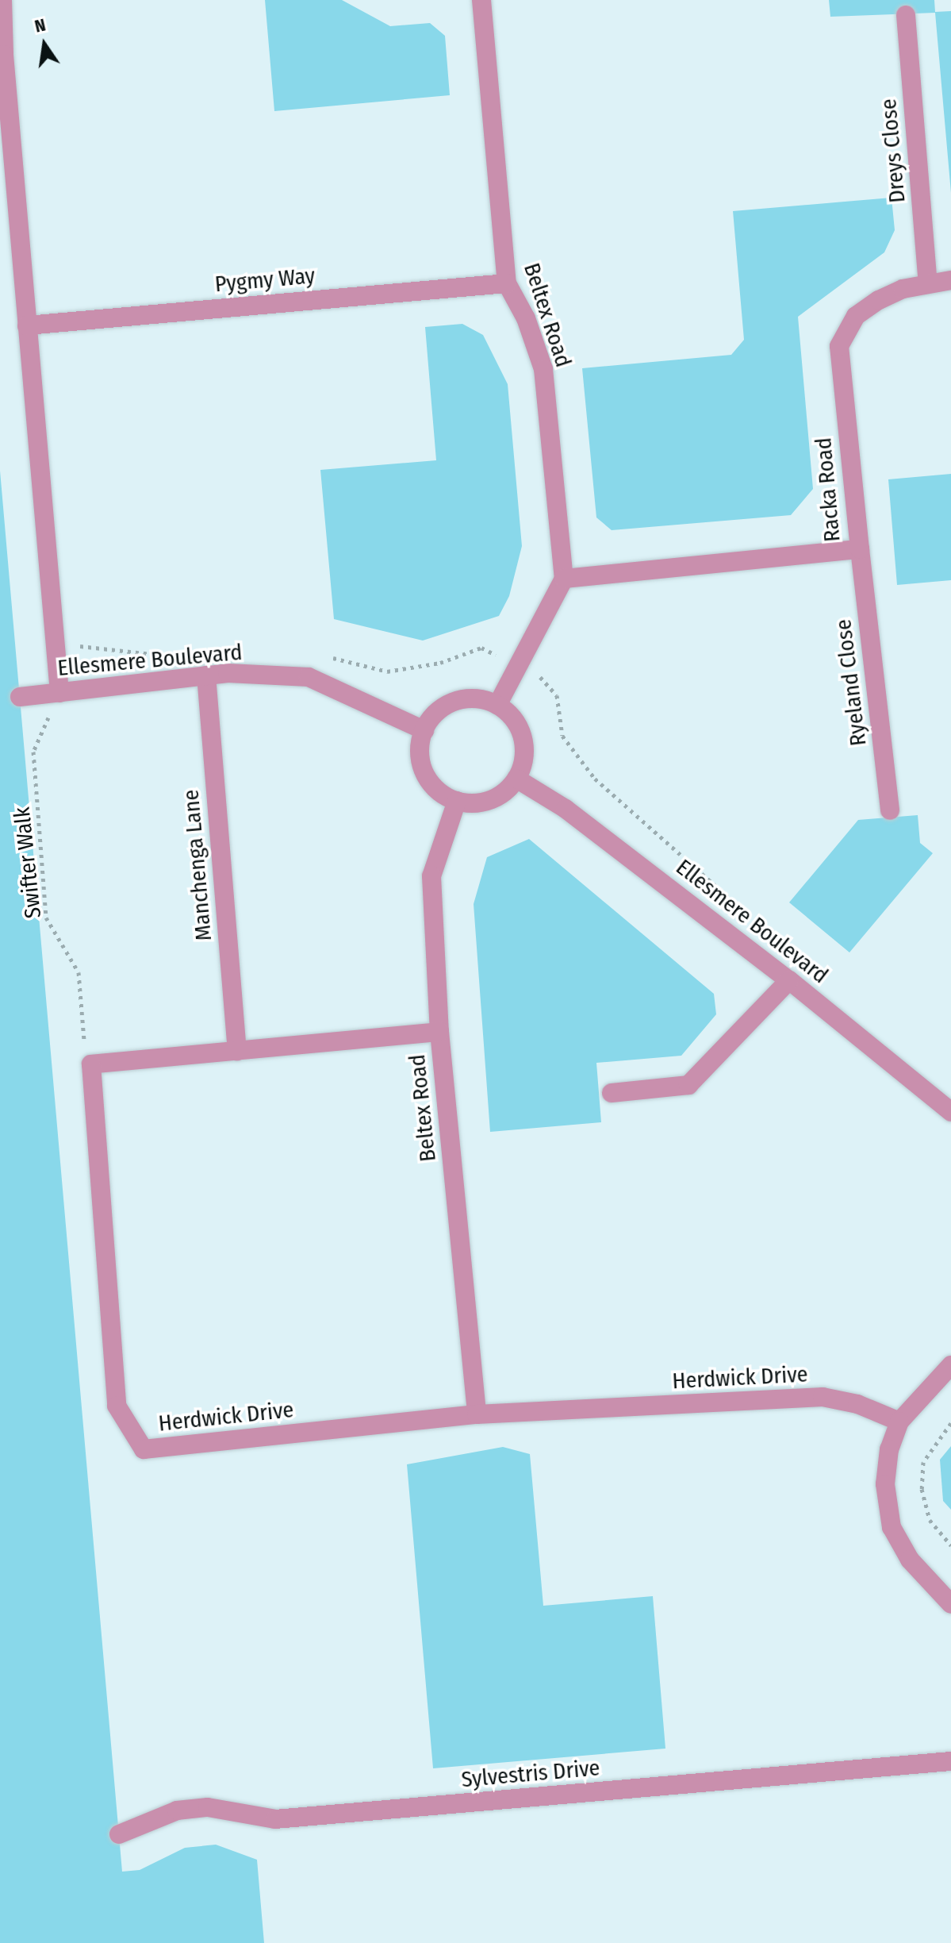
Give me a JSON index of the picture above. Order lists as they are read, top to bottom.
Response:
{
  "streets": {
    "street": [
      "Dreys Close",
      "Pygmy Way",
      "Beltex Road",
      "Racka Road",
      "Ellesmere Boulevard",
      "Ryeland Close",
      "Manchenga Lane",
      "Herdwick Drive",
      "Sylvestris Drive"
    ],
    "path": ["Swifter Walk"]
  },
  "crossings": [
    ["Dreys Close", "Racka Road"],
    ["Pygmy Way", "Beltex Road"],
    ["Beltex Road", "Racka Road"],
    ["Beltex Road", "Ellesmere Boulevard"],
    ["Beltex Road", "Herdwick Drive"],
    ["Racka Road", "Ryeland Close"],
    ["Ellesmere Boulevard", "Swifter Walk"],
    ["Ellesmere Boulevard", "Manchenga Lane"],
    ["Swifter Walk", "Herdwick Drive"]
  ],
  "north": "top"
}
